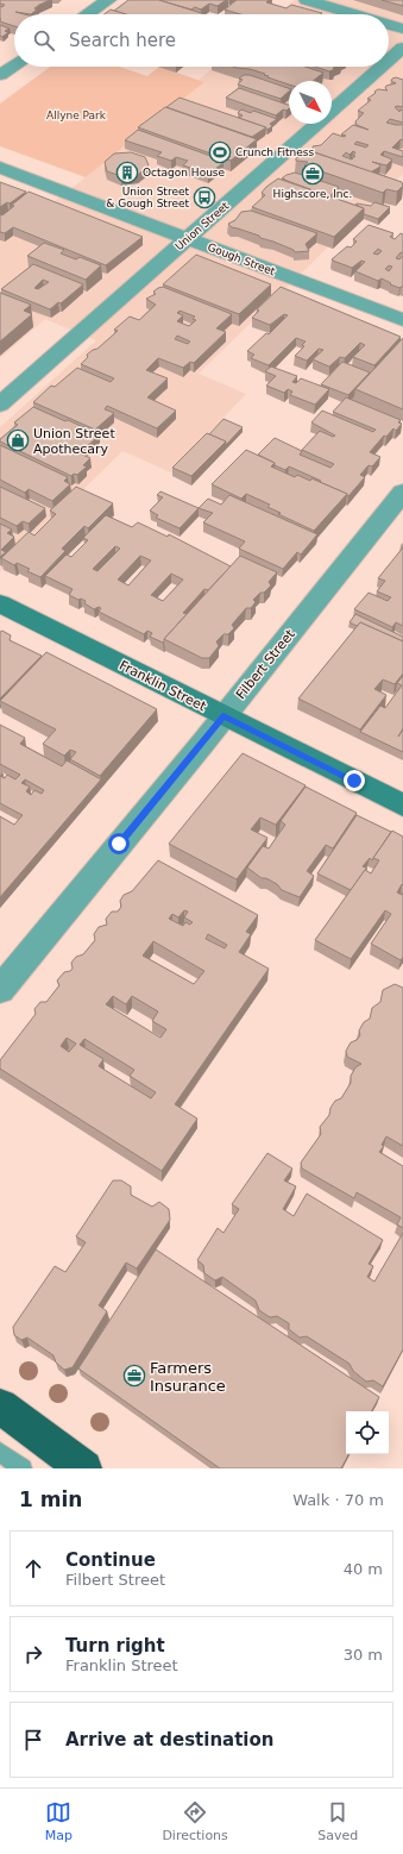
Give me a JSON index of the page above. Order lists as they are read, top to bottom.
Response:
{
  "streets": {
    "main road": ["Franklin Street"],
    "street": ["Union Street", "Gough Street", "Filbert Street"]
  },
  "crossings": [
    ["Union Street", "Gough Street"],
    ["Filbert Street", "Franklin Street"]
  ],
  "parks": ["Allyne Park"],
  "places": {
    "sports": ["Crunch Fitness"],
    "building": ["Octagon House"],
    "office": ["Highscore, Inc.", "Farmers Insurance"],
    "bus stop": ["Union Street & Gough Street"],
    "shop": ["Union Street Apothecary"]
  },
  "north": "bottom right",
  "page": {
    "search": "Search here",
    "heading": ["1 min", "Walk · 70 m"],
    "list": [
      ["Continue", "Filbert Street", "40 m"],
      ["Turn right", "Franklin Street", "30 m"],
      "Arrive at destination"
    ],
    "nav": ["Map", "Directions", "Saved"]
  }
}
